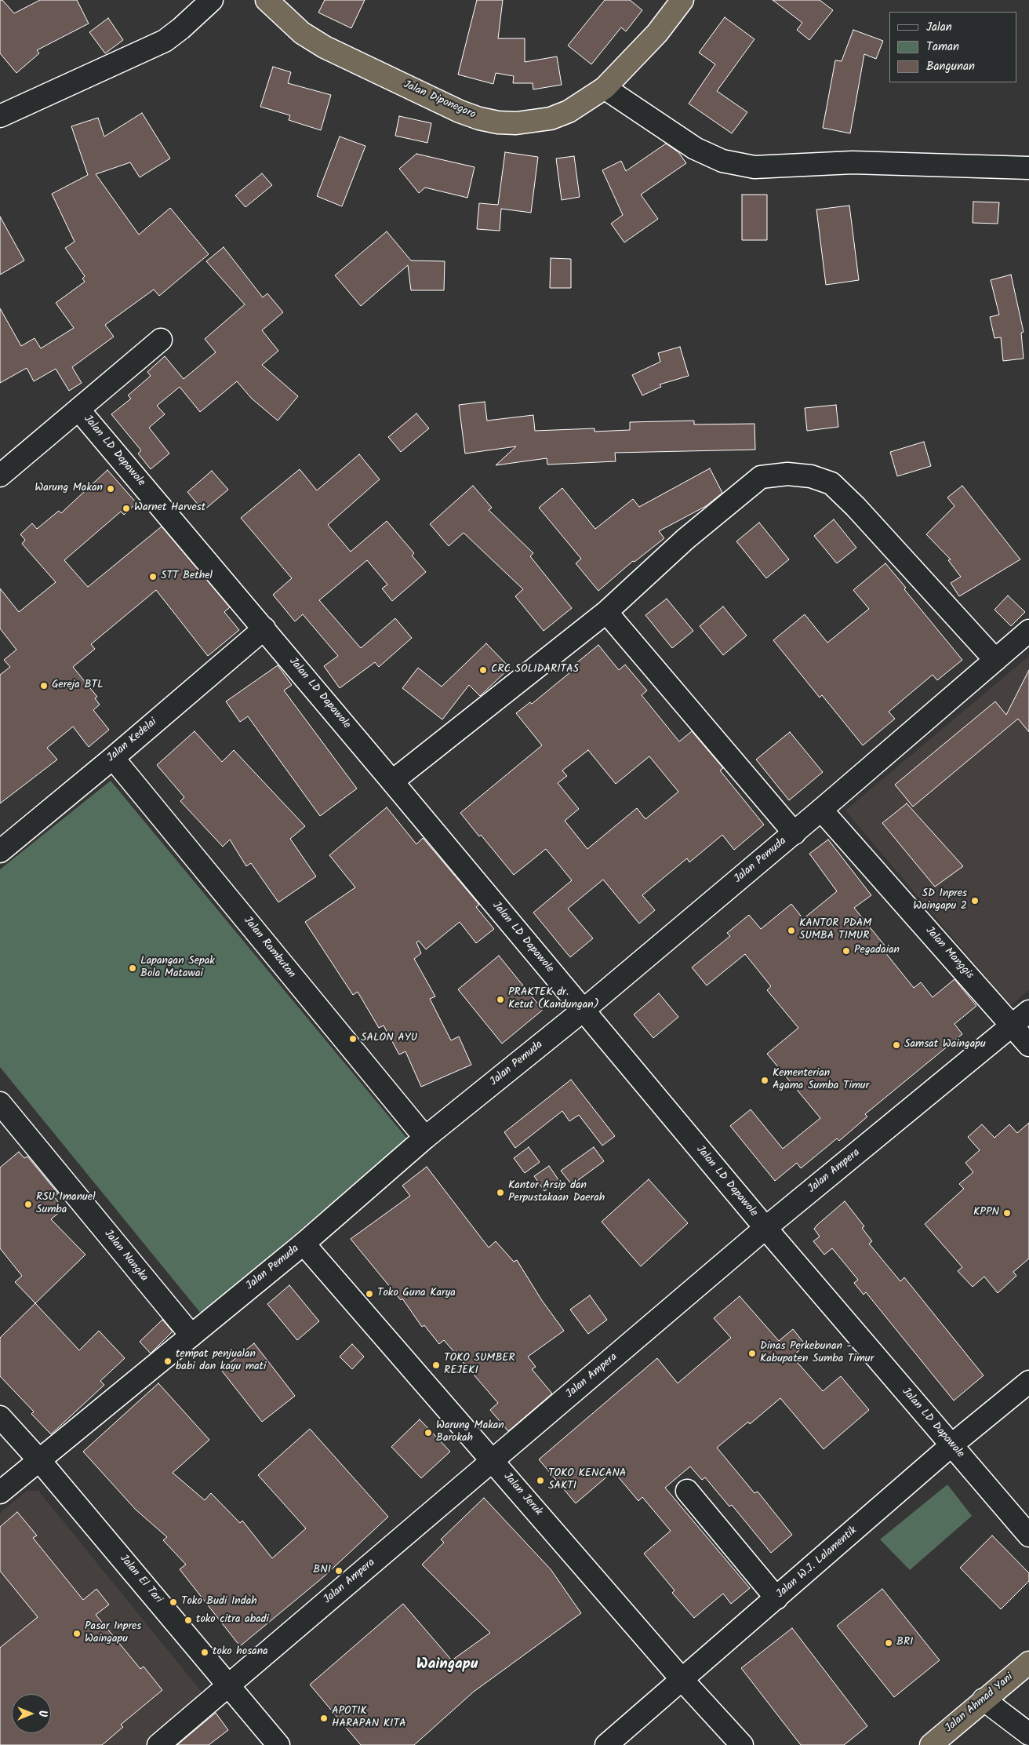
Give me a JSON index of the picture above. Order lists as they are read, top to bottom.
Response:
{
  "streets": {
    "highway": ["Jalan Diponegoro", "Jalan Ahmad Yani"],
    "street": [
      "Jalan LD Dapawole",
      "Jalan Kedelai",
      "Jalan Pemuda",
      "Jalan Rambutan",
      "Jalan Manggis",
      "Jalan Ampera",
      "Jalan Nangka",
      "Jalan Jeruk",
      "Jalan W.J. Lalamentik",
      "Jalan El Tari"
    ]
  },
  "crossings": [
    ["Jalan LD Dapawole", "Jalan Kedelai"],
    ["Jalan LD Dapawole", "Jalan Pemuda"],
    ["Jalan LD Dapawole", "Jalan Ampera"],
    ["Jalan LD Dapawole", "Jalan W.J. Lalamentik"],
    ["Jalan Kedelai", "Jalan Rambutan"],
    ["Jalan Pemuda", "Jalan Rambutan"],
    ["Jalan Pemuda", "Jalan Manggis"],
    ["Jalan Pemuda", "Jalan Nangka"],
    ["Jalan Pemuda", "Jalan Jeruk"],
    ["Jalan Pemuda", "Jalan El Tari"],
    ["Jalan Manggis", "Jalan Ampera"],
    ["Jalan Ampera", "Jalan Jeruk"],
    ["Jalan Ampera", "Jalan El Tari"],
    ["Jalan Jeruk", "Jalan W.J. Lalamentik"]
  ],
  "districts": ["Waingapu"],
  "places": [
    "Warung Makan",
    "Warnet Harvest",
    "STT Bethel",
    "CRC SOLIDARITAS",
    "Gereja BTL",
    "SD Inpres Waingapu 2",
    "KANTOR PDAM SUMBA TIMUR",
    "Pegadaian",
    "Lapangan Sepak Bola Matawai",
    "PRAKTEK dr. Ketut (Kandungan)",
    "SALON AYU",
    "Samsat Waingapu",
    "Kementerian Agama Sumba Timur",
    "Kantor Arsip dan Perpustakaan Daerah",
    "RSU Imanuel Sumba",
    "KPPN",
    "Toko Guna Karya",
    "Dinas Perkebunan - Kabupaten Sumba Timur",
    "tempat penjualan babi dan kayu mati",
    "TOKO SUMBER REJEKI",
    "Warung Makan Barokah",
    "TOKO KENCANA SAKTI",
    "BNI",
    "Toko Budi Indah",
    "toko citra abadi",
    "Pasar Inpres Waingapu",
    "BRI",
    "toko hosana",
    "APOTIK HARAPAN KITA"
  ],
  "legend": ["Jalan", "Taman", "Bangunan"],
  "north": "right"
}
